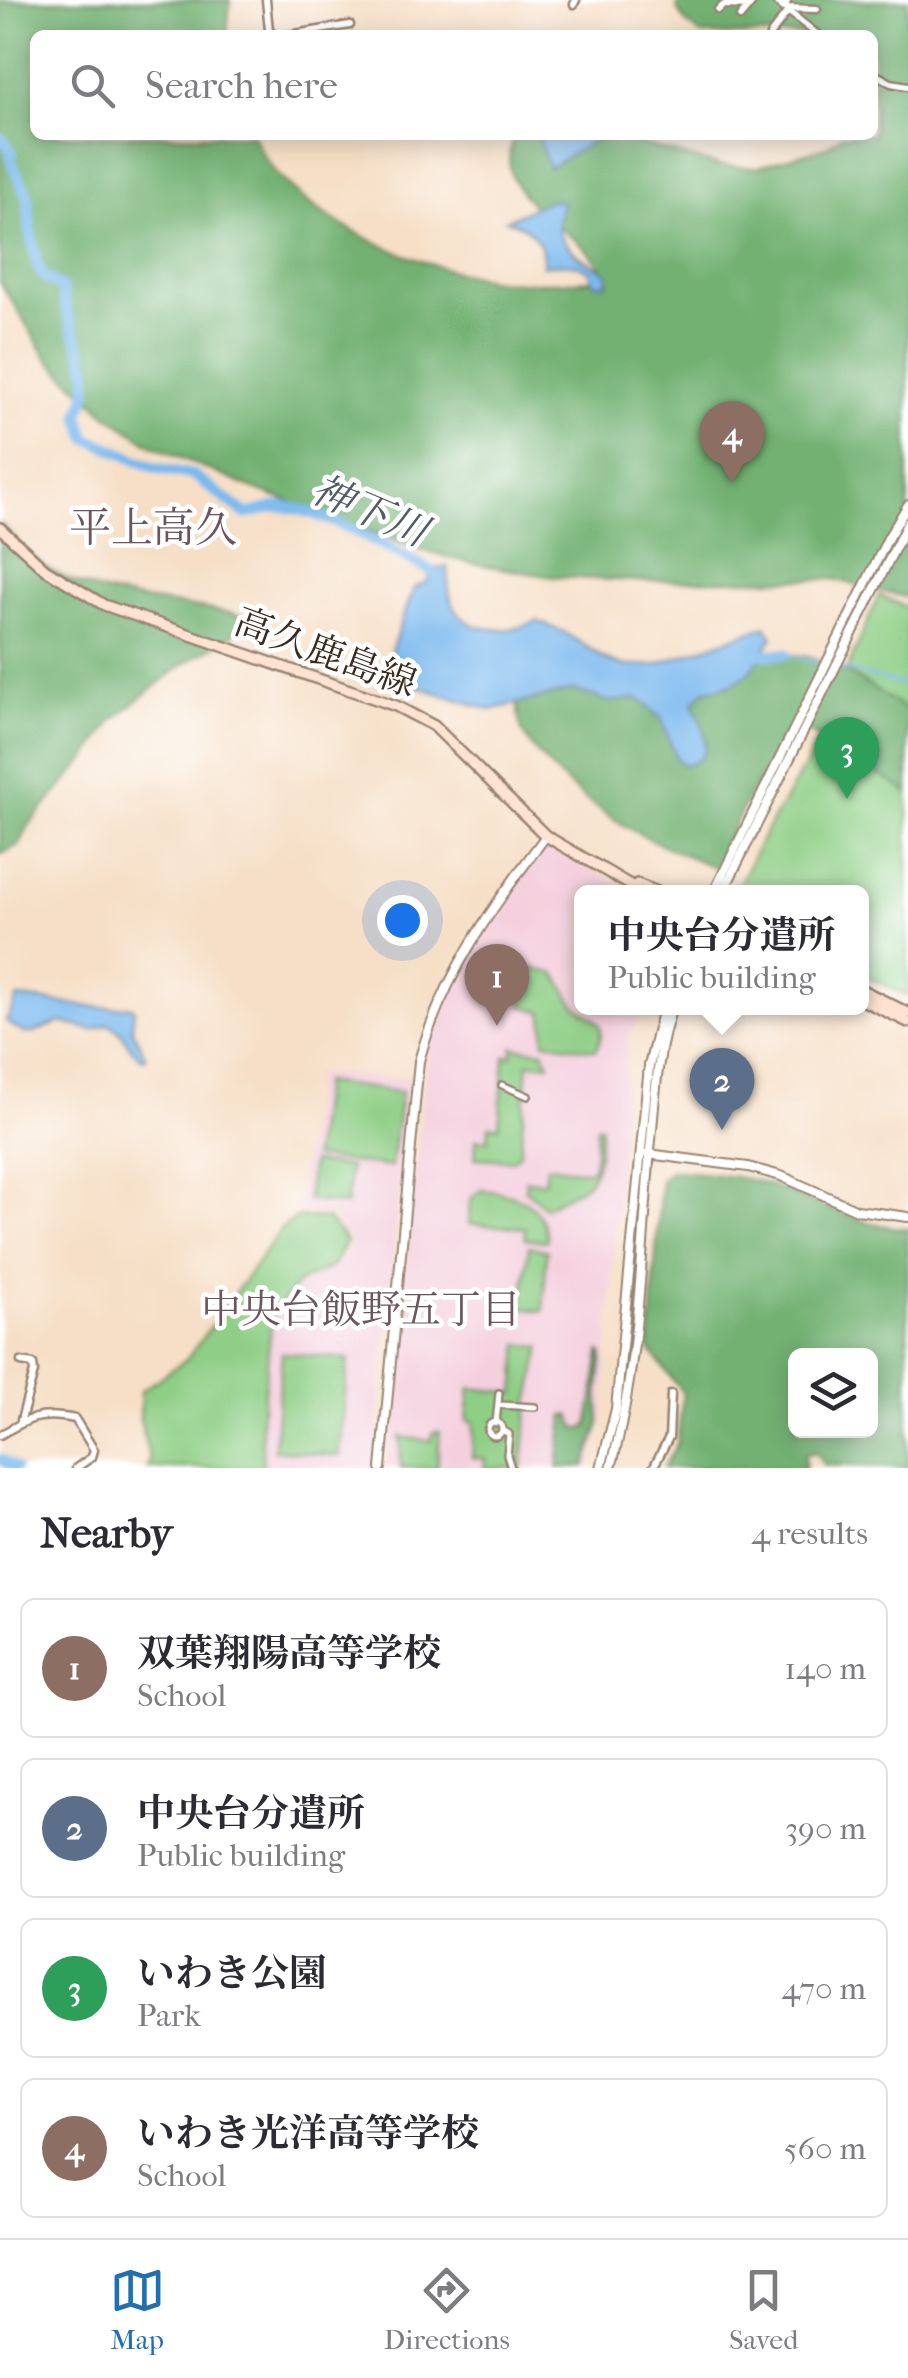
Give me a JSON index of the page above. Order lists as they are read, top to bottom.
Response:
{
  "streets": {
    "main road": ["高久鹿島線"]
  },
  "districts": ["平上高久", "中央台飯野五丁目"],
  "water": ["神下川"],
  "page": {
    "search": "Search here",
    "pins": [
      "4",
      "3",
      "1",
      "2"
    ],
    "popup": ["中央台分遣所", "Public building"],
    "heading": ["Nearby", "4 results"],
    "list": [
      {
        "mark": "1",
        "name": "双葉翔陽高等学校",
        "note": "School",
        "value": "140 m"
      },
      {
        "mark": "2",
        "name": "中央台分遣所",
        "note": "Public building",
        "value": "390 m"
      },
      {
        "mark": "3",
        "name": "いわき公園",
        "note": "Park",
        "value": "470 m"
      },
      {
        "mark": "4",
        "name": "いわき光洋高等学校",
        "note": "School",
        "value": "560 m"
      }
    ],
    "nav": ["Map", "Directions", "Saved"]
  }
}
